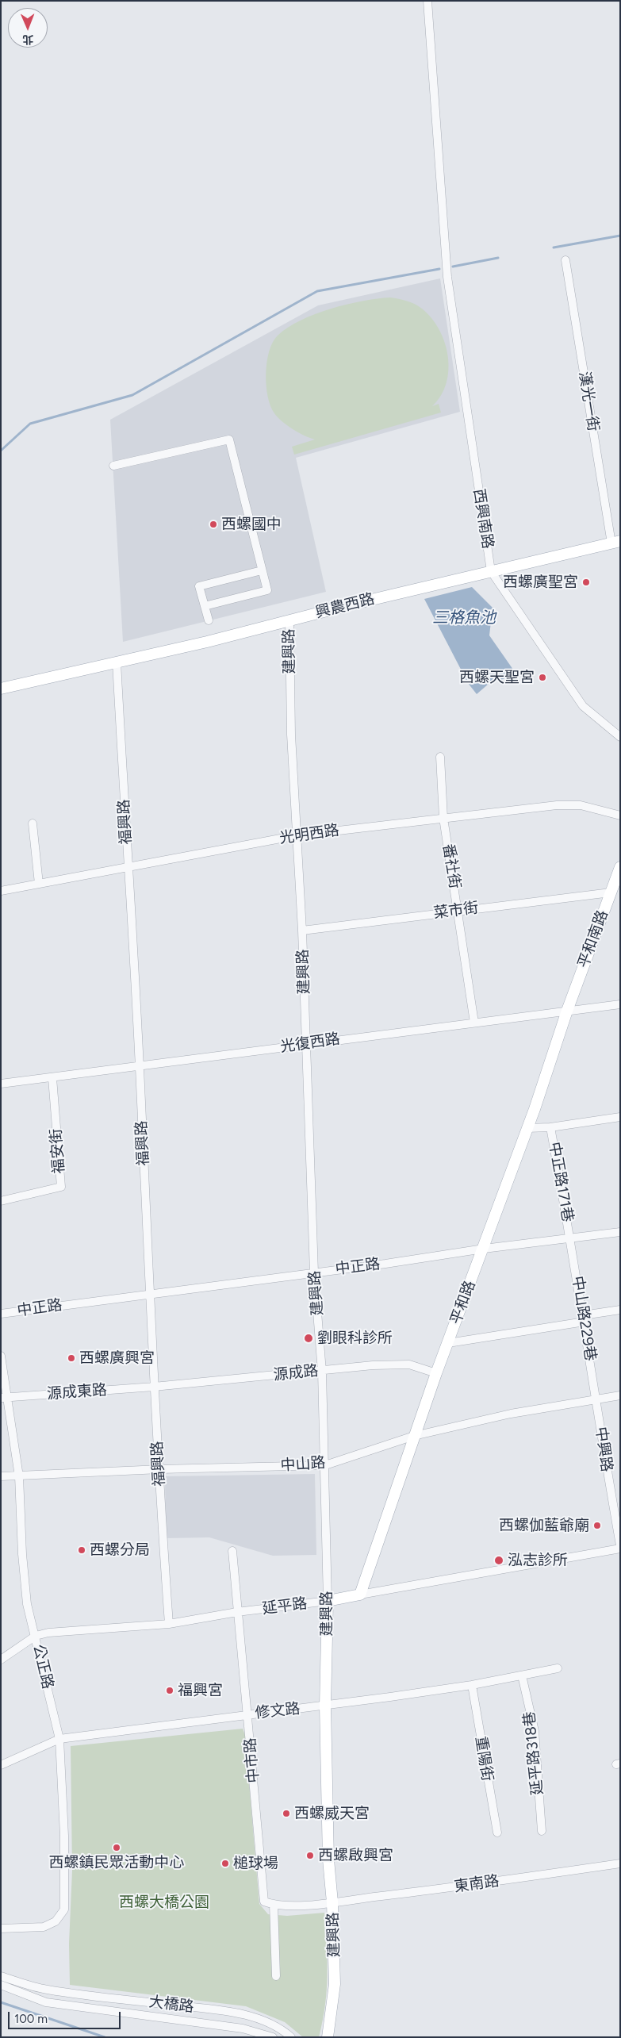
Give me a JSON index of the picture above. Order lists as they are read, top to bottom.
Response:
{
  "streets": {
    "main road": [
      "興農西路",
      "建興路",
      "平和南路",
      "平和路",
      "延平路"
    ],
    "street": [
      "漢光一街",
      "西興南路",
      "福興路",
      "光明西路",
      "番社街",
      "菜市街",
      "光復西路",
      "福安街",
      "中正路171巷",
      "中正路",
      "中山路229巷",
      "源成路",
      "源成東路",
      "中興路",
      "中山路",
      "公正路",
      "修文路",
      "延平路318巷",
      "重陽街",
      "中市路",
      "東南路",
      "大橋路"
    ]
  },
  "crossings": [
    ["漢光一街", "興農西路"],
    ["西興南路", "興農西路"],
    ["興農西路", "建興路"],
    ["興農西路", "福興路"],
    ["建興路", "光明西路"],
    ["建興路", "菜市街"],
    ["建興路", "光復西路"],
    ["建興路", "中正路"],
    ["建興路", "源成路"],
    ["建興路", "中山路"],
    ["建興路", "延平路"],
    ["建興路", "修文路"],
    ["建興路", "東南路"],
    ["福興路", "光明西路"],
    ["福興路", "光復西路"],
    ["福興路", "中正路"],
    ["福興路", "源成路"],
    ["福興路", "源成東路"],
    ["福興路", "中山路"],
    ["福興路", "延平路"],
    ["光明西路", "番社街"],
    ["番社街", "菜市街"],
    ["番社街", "光復西路"],
    ["菜市街", "平和南路"],
    ["平和南路", "光復西路"],
    ["平和南路", "平和路"],
    ["光復西路", "福安街"],
    ["光復西路", "平和路"],
    ["中正路171巷", "中正路"],
    ["中正路171巷", "中山路229巷"],
    ["中正路", "平和路"],
    ["中正路", "中山路229巷"],
    ["平和路", "源成路"],
    ["平和路", "中山路"],
    ["平和路", "延平路"],
    ["中山路229巷", "中興路"],
    ["中山路229巷", "中山路"],
    ["源成路", "源成東路"],
    ["源成東路", "公正路"],
    ["中興路", "中山路"],
    ["中山路", "公正路"],
    ["延平路", "公正路"],
    ["延平路", "中市路"],
    ["公正路", "修文路"],
    ["修文路", "延平路318巷"],
    ["修文路", "重陽街"],
    ["修文路", "中市路"]
  ],
  "water": ["三格魚池"],
  "parks": ["西螺大橋公園"],
  "places": [
    "西螺國中",
    "西螺廣聖宮",
    "西螺天聖宮",
    "劉眼科診所",
    "西螺廣興宮",
    "西螺伽藍爺廟",
    "西螺分局",
    "泓志診所",
    "福興宮",
    "西螺威天宮",
    "西螺鎮民眾活動中心",
    "西螺啟興宮",
    "槌球場"
  ],
  "scale_bar": "100 m",
  "north": "bottom"
}
